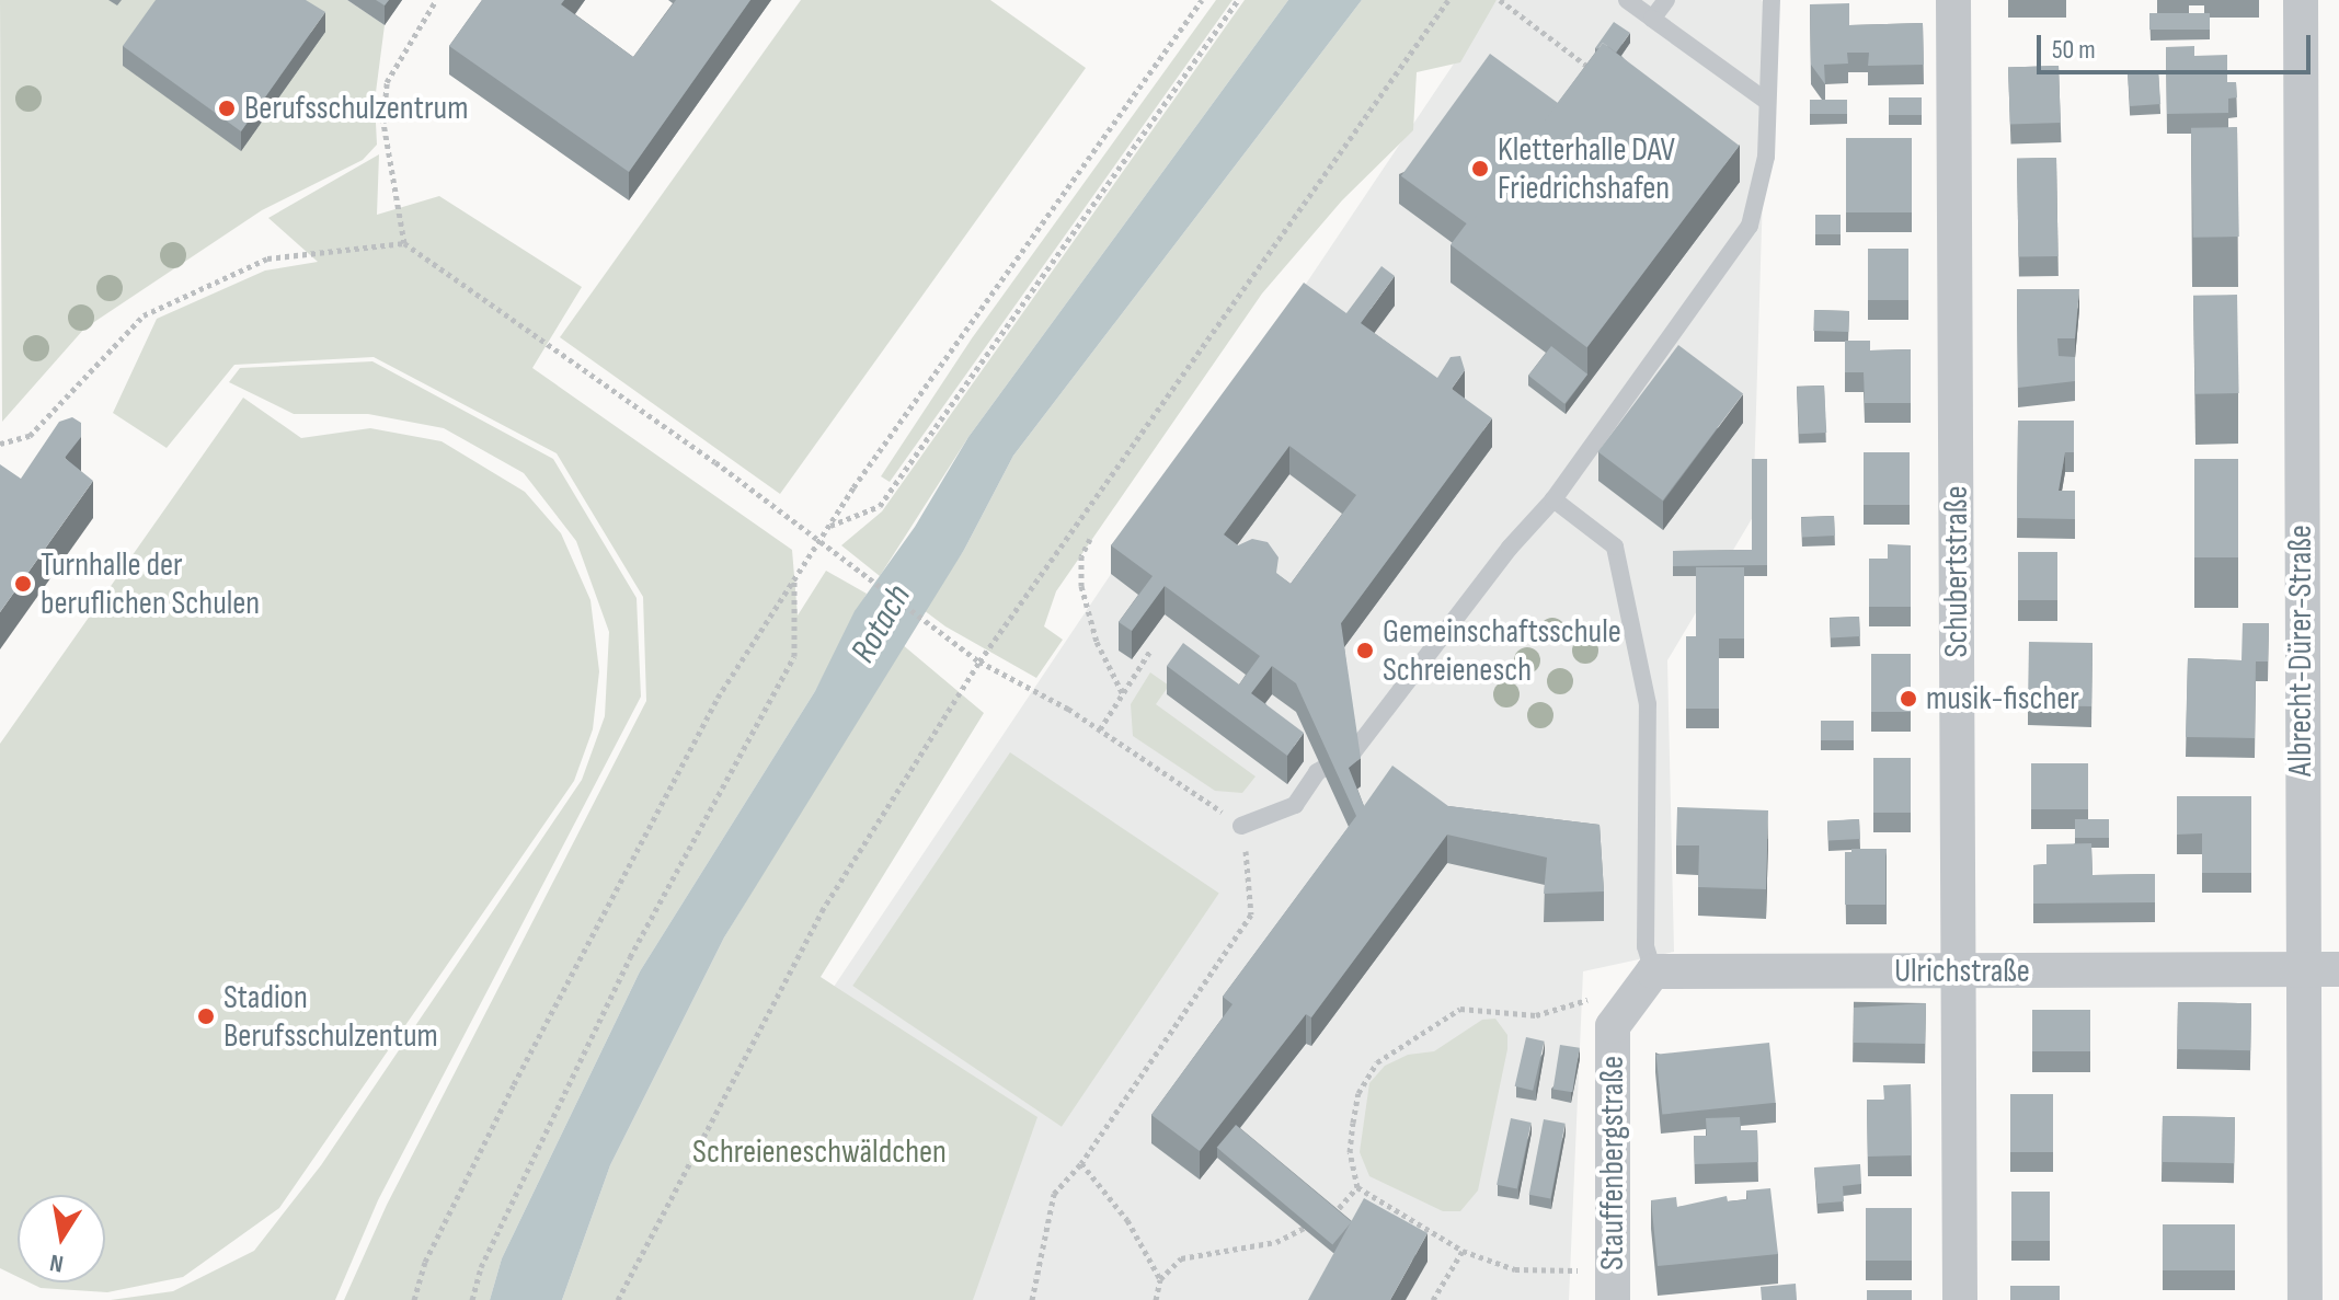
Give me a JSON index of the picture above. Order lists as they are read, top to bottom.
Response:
{
  "streets": {
    "street": [
      "Schubertstraße",
      "Albrecht-Dürer-Straße",
      "Ulrichstraße",
      "Stauffenbergstraße"
    ]
  },
  "crossings": [
    ["Schubertstraße", "Ulrichstraße"],
    ["Albrecht-Dürer-Straße", "Ulrichstraße"]
  ],
  "water": ["Rotach"],
  "parks": ["Schreieneschwäldchen"],
  "places": [
    "Berufsschulzentrum",
    "Kletterhalle DAV Friedrichshafen",
    "Turnhalle der beruflichen Schulen",
    "Gemeinschaftsschule Schreienesch",
    "musik-fischer",
    "Stadion Berufsschulzentum"
  ],
  "scale_bar": "50 m",
  "north": "bottom"
}
